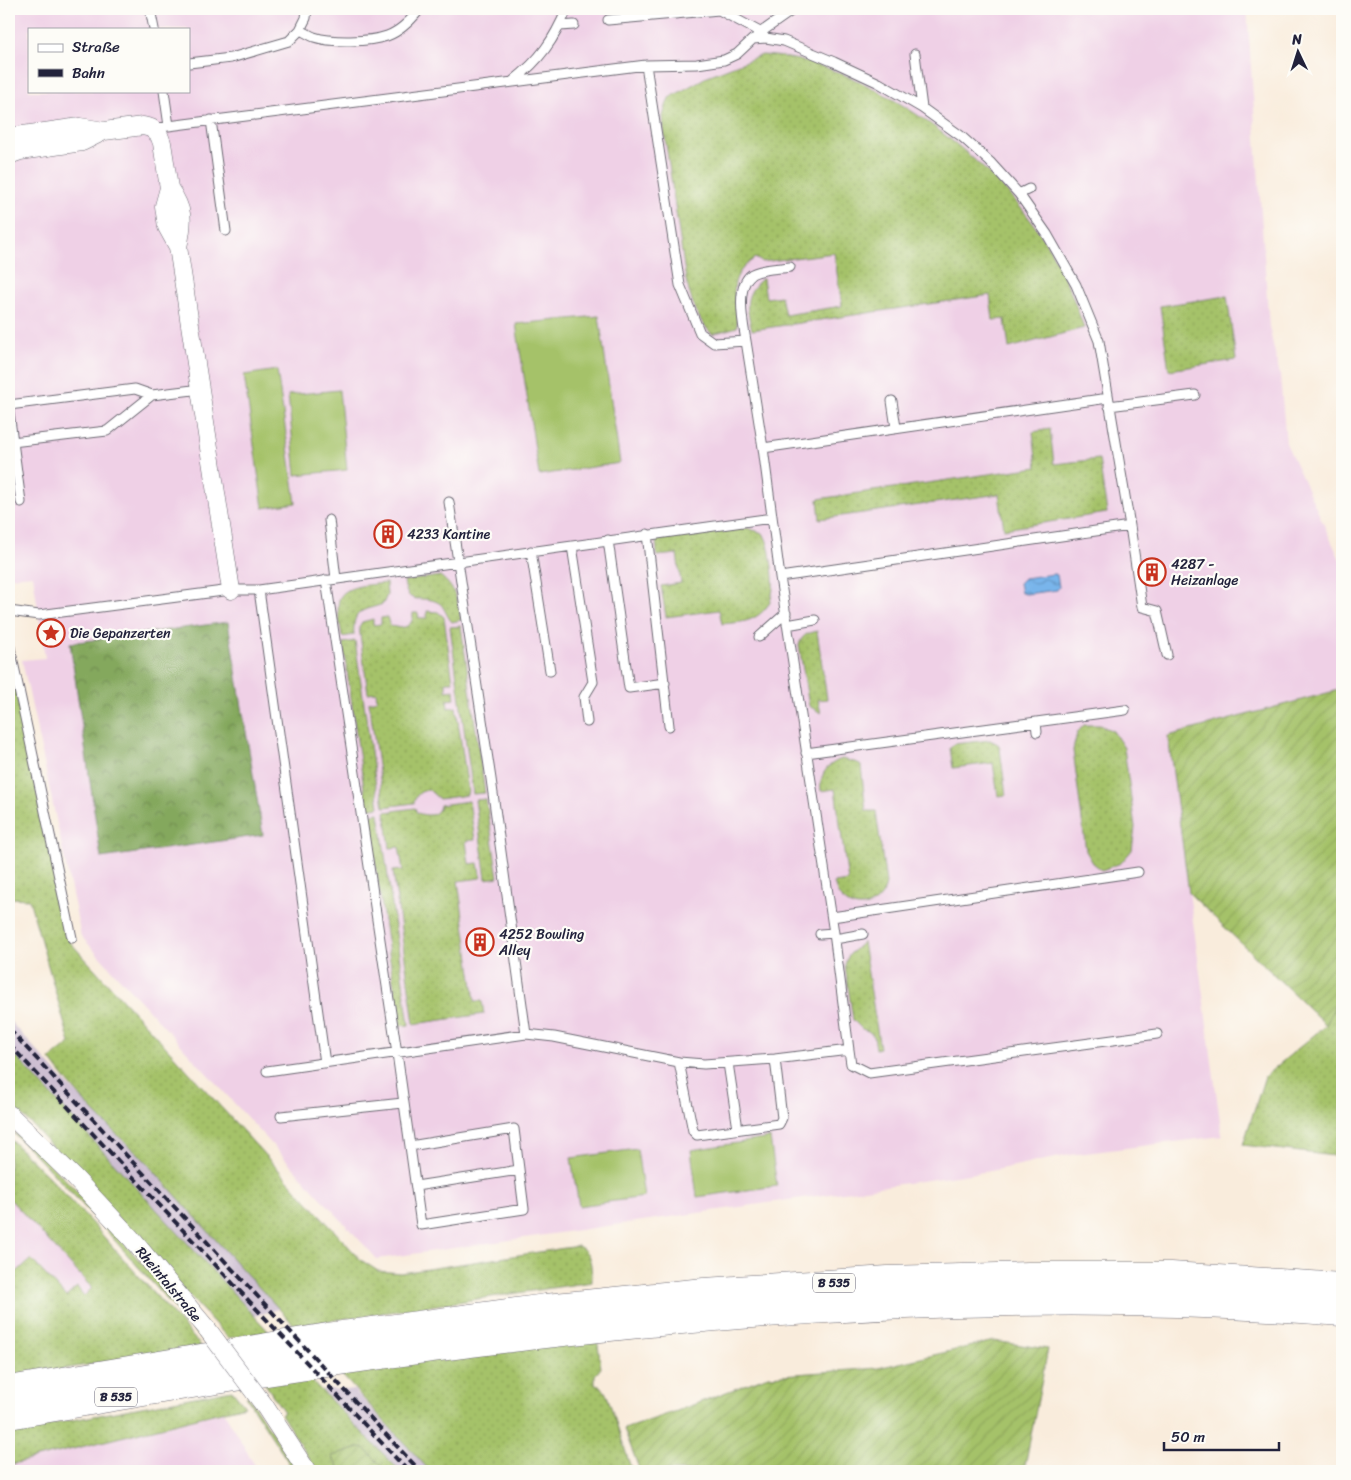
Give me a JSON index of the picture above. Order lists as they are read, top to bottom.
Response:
{
  "streets": {
    "highway": ["B 535"],
    "street": ["Rheintalstraße"]
  },
  "places": {
    "building": ["4233 Kantine", "4287 - Heizanlage", "4252 Bowling Alley"],
    "place": ["Die Gepanzerten"]
  },
  "legend": ["Straße", "Bahn"],
  "scale_bar": "50 m",
  "north": "top"
}
